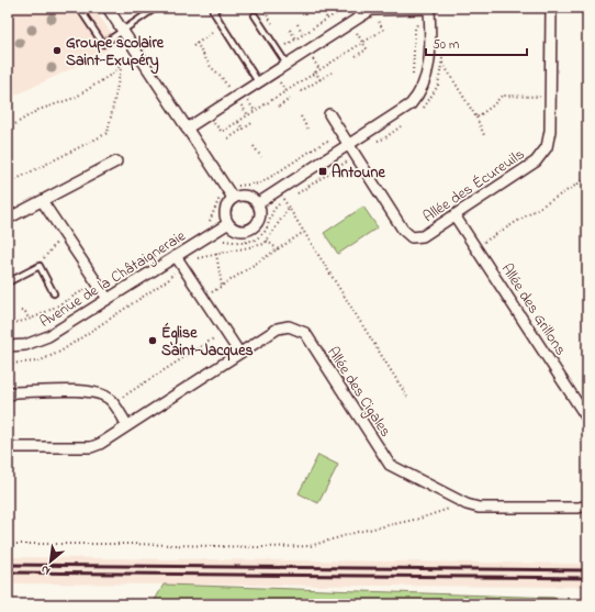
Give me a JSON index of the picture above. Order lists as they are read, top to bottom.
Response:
{
  "streets": {
    "street": [
      "Allée des Écureuils",
      "Avenue de la Châtaigneraie",
      "Allée des Grillons",
      "Allée des Cigales"
    ]
  },
  "crossings": [
    ["Allée des Écureuils", "Allée des Grillons"]
  ],
  "places": {
    "other": ["Groupe scolaire Saint-Exupéry", "Église Saint-Jacques"],
    "transit": ["Antoune"]
  },
  "scale_bar": "50 m",
  "north": "bottom left"
}
